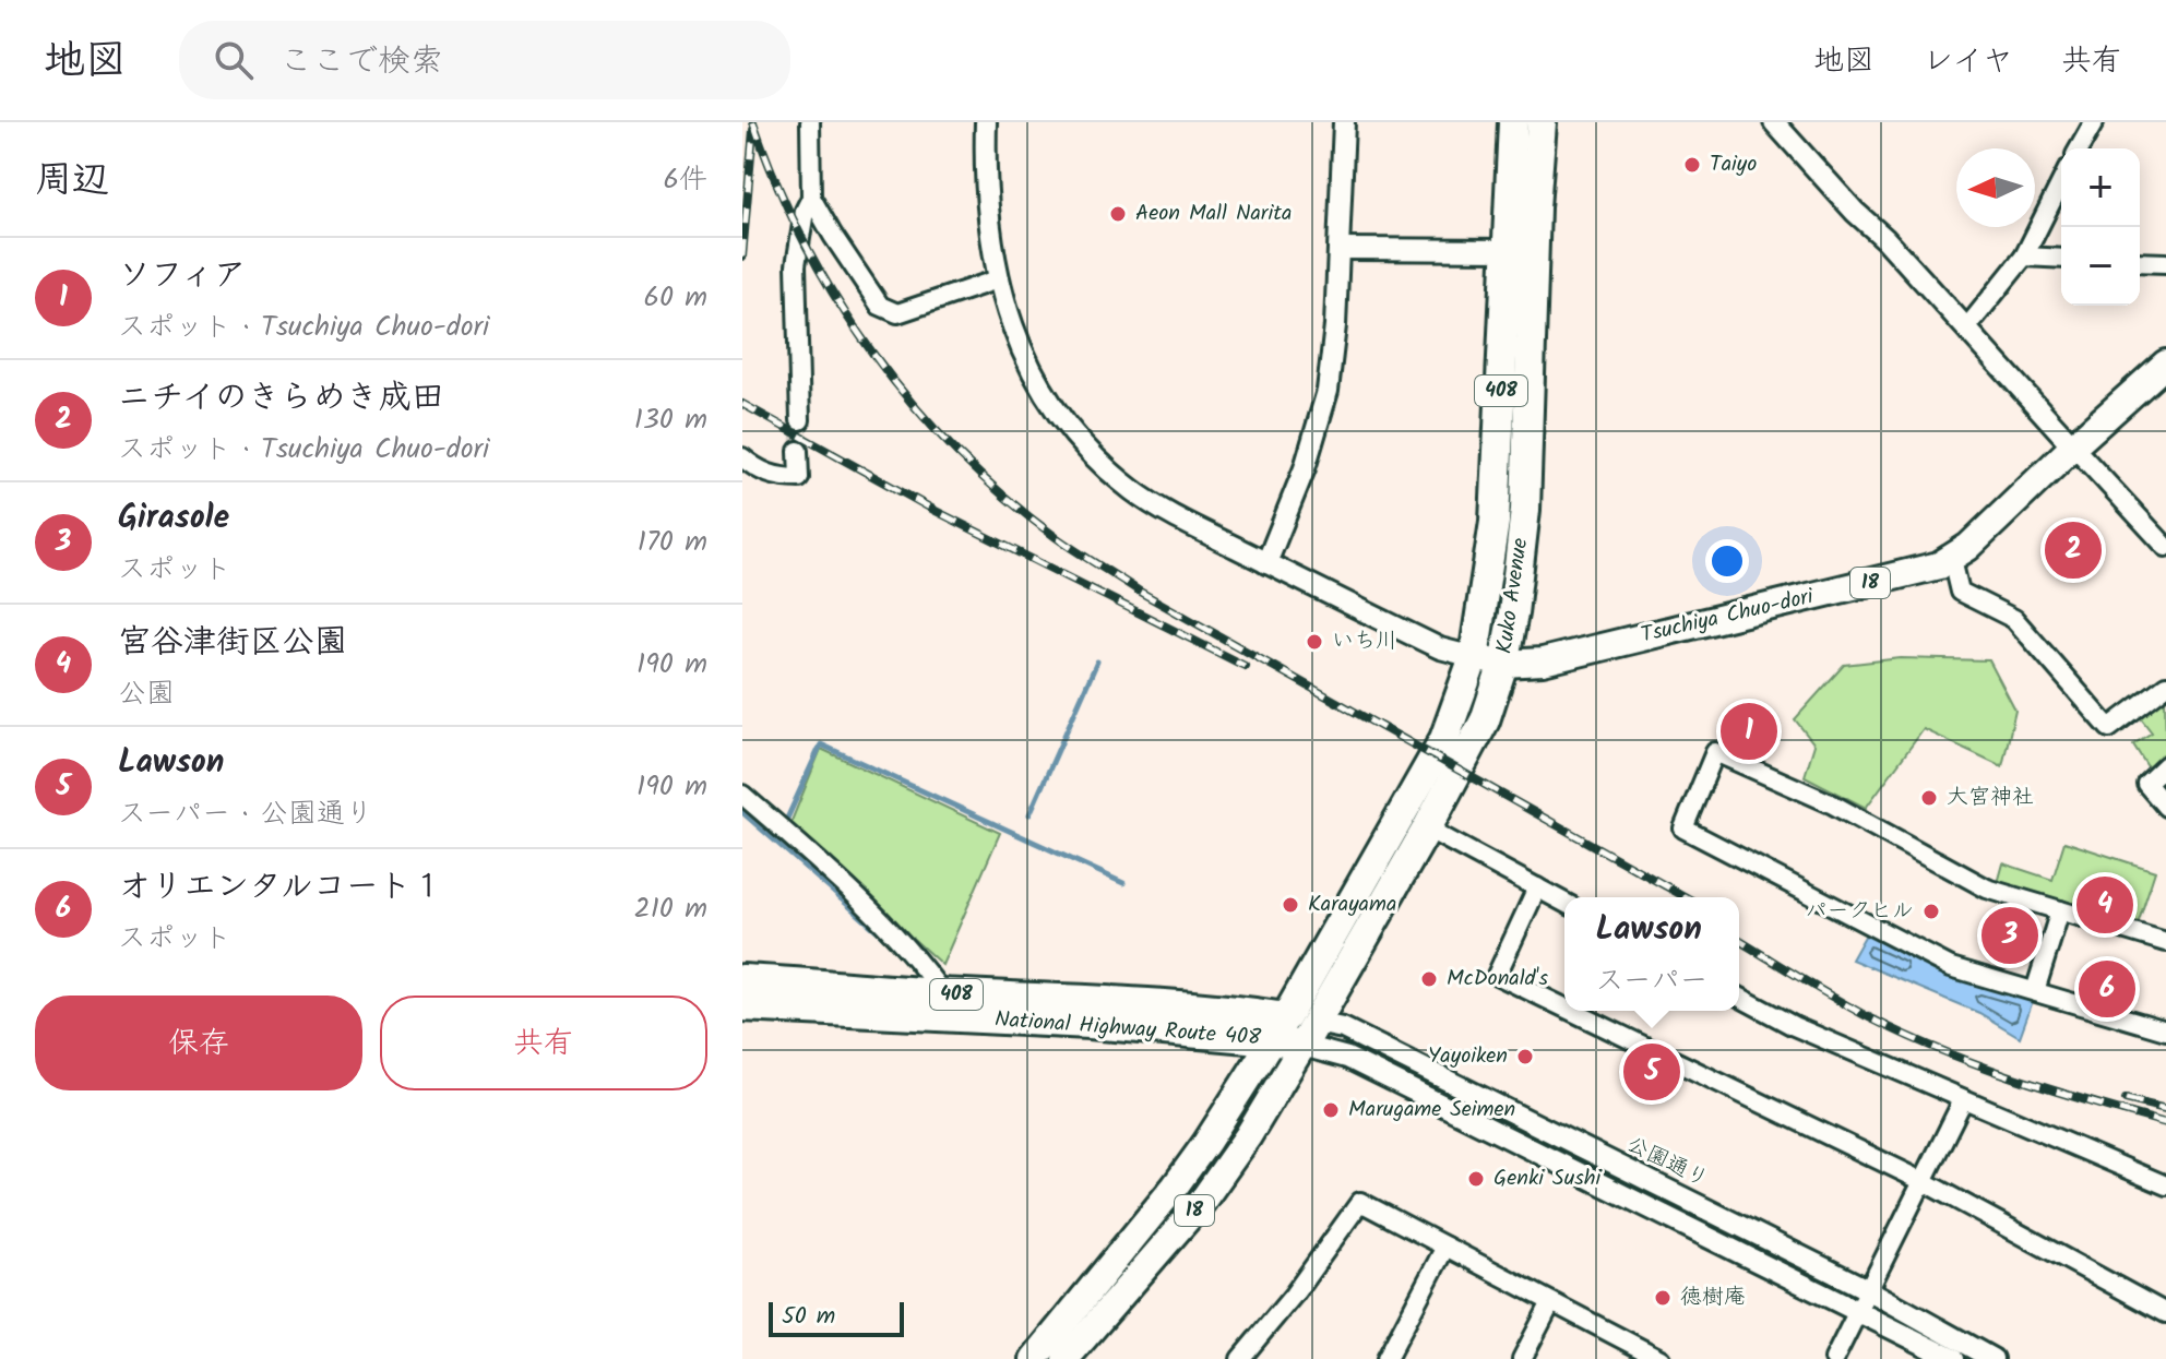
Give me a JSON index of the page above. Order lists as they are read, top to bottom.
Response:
{
  "streets": {
    "highway": ["408", "Kuko Avenue", "National Highway Route 408"],
    "main road": ["18", "Tsuchiya Chuo-dori"],
    "street": ["公園通り"]
  },
  "crossings": [
    ["18", "Kuko Avenue"],
    ["18", "National Highway Route 408"],
    ["18", "公園通り"],
    ["Kuko Avenue", "Tsuchiya Chuo-dori"],
    ["Kuko Avenue", "National Highway Route 408"],
    ["Kuko Avenue", "公園通り"],
    ["National Highway Route 408", "公園通り"]
  ],
  "places": [
    "Taiyo",
    "Aeon Mall Narita",
    "いち川",
    "大宮神社",
    "Karayama",
    "パークヒル",
    "McDonald's",
    "Yayoiken",
    "Marugame Seimen",
    "Genki Sushi",
    "徳樹庵"
  ],
  "scale_bar": "50 m",
  "north": "left",
  "page": {
    "header": "地図",
    "search": "ここで検索",
    "nav": ["地図", "レイヤ", "共有"],
    "heading": ["周辺", "6件"],
    "map_buttons": ["+", "−"],
    "list": [
      {
        "mark": "1",
        "name": "ソフィア",
        "note": "スポット · Tsuchiya Chuo-dori",
        "value": "60 m"
      },
      {
        "mark": "2",
        "name": "ニチイのきらめき成田",
        "note": "スポット · Tsuchiya Chuo-dori",
        "value": "130 m"
      },
      {
        "mark": "3",
        "name": "Girasole",
        "note": "スポット",
        "value": "170 m"
      },
      {
        "mark": "4",
        "name": "宮谷津街区公園",
        "note": "公園",
        "value": "190 m"
      },
      {
        "mark": "5",
        "name": "Lawson",
        "note": "スーパー · 公園通り",
        "value": "190 m"
      },
      {
        "mark": "6",
        "name": "オリエンタルコート１",
        "note": "スポット",
        "value": "210 m"
      }
    ],
    "pins": [
      "2",
      "1",
      "4",
      "3",
      "6",
      "5"
    ],
    "popup": ["Lawson", "スーパー"],
    "buttons": ["保存", "共有"],
    "scale": "50 m"
  }
}
